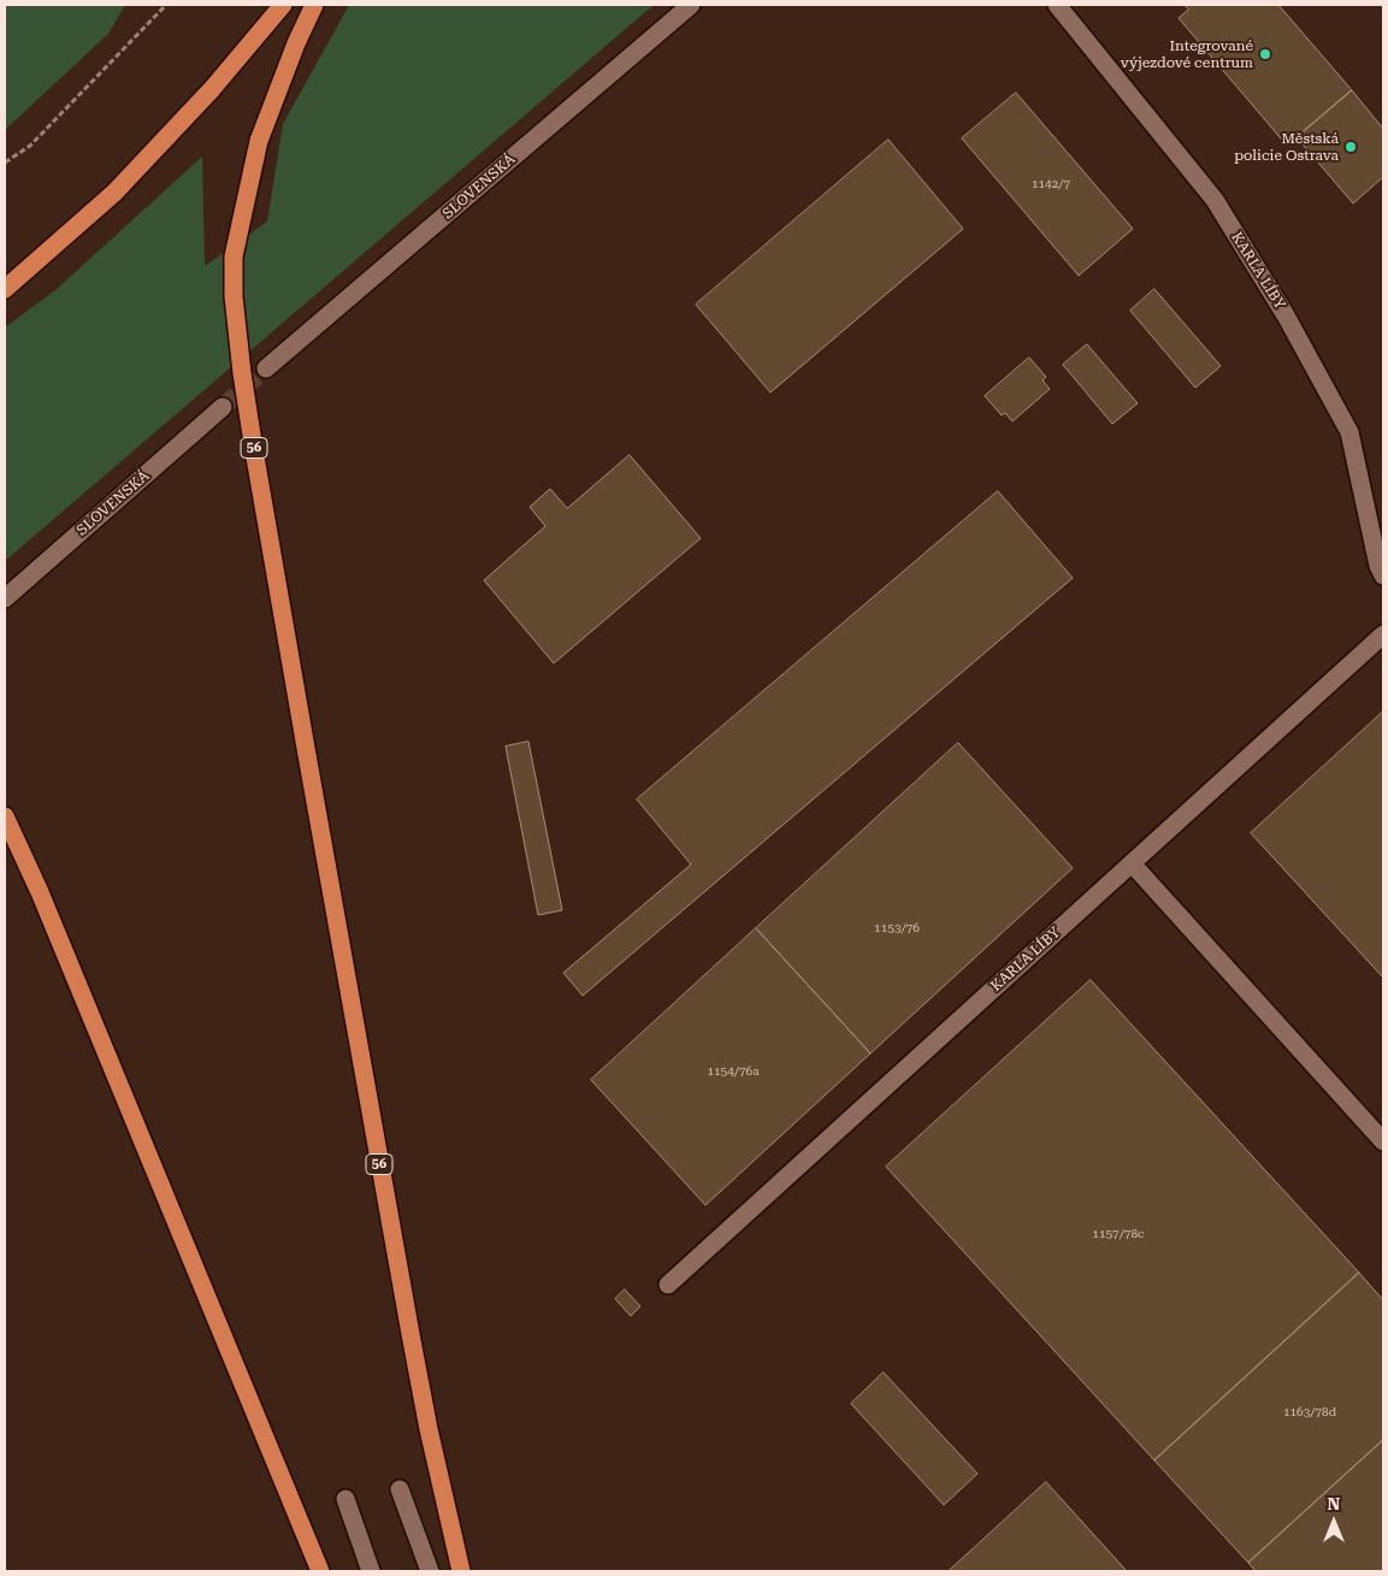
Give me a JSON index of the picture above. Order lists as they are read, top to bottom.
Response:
{
  "streets": {
    "highway": ["56"],
    "street": ["SLOVENSKÁ", "KARLA LÍBY"]
  },
  "places": ["Integrované výjezdové centrum", "Městská policie Ostrava"],
  "house_numbers": [
    "1142/7",
    "1153/76",
    "1154/76a",
    "1157/78c",
    "1163/78d"
  ],
  "north": "top"
}
